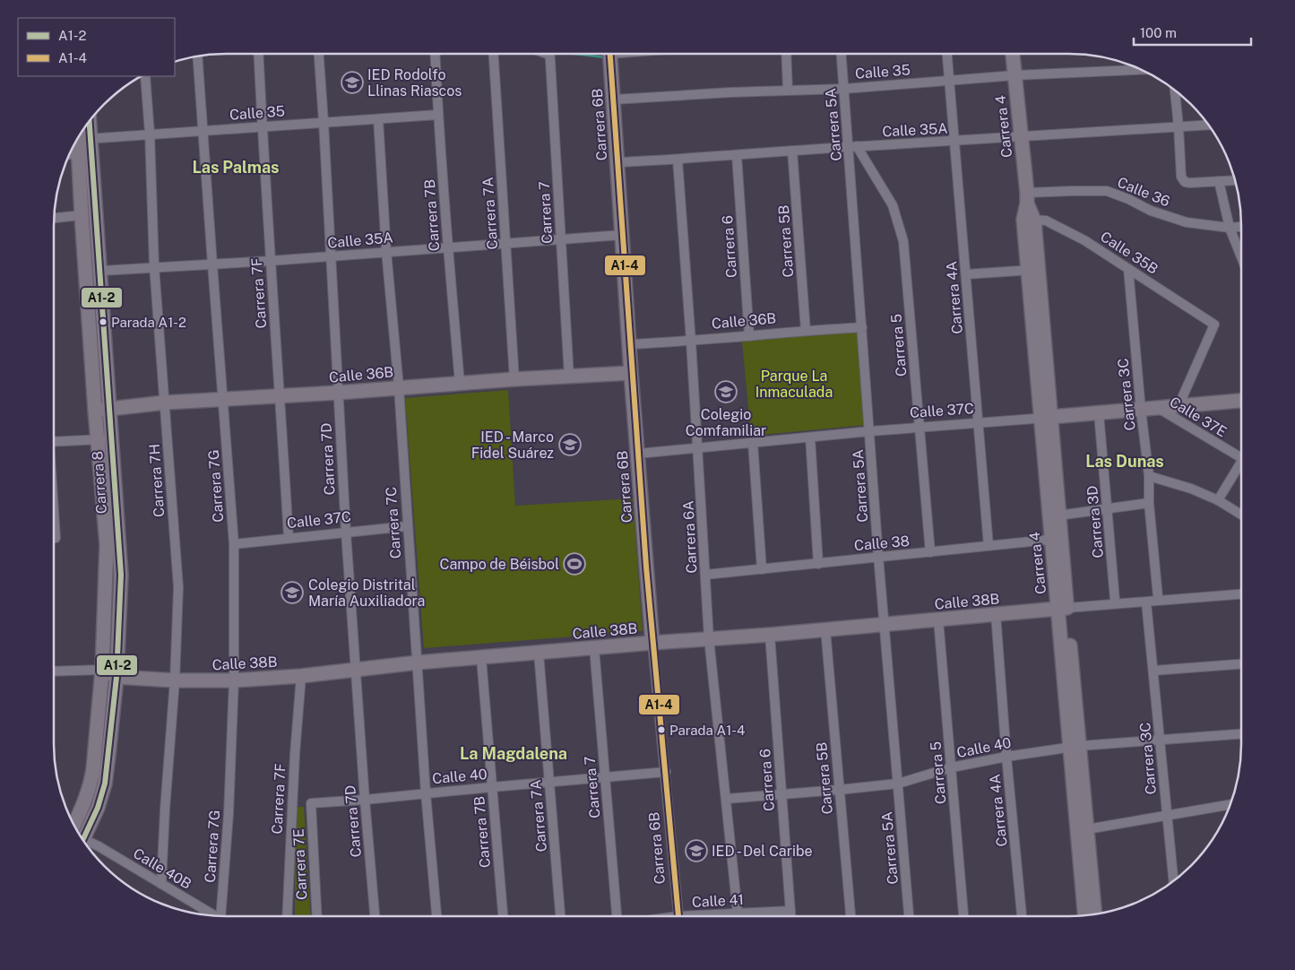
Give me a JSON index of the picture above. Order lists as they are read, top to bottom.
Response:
{
  "streets": {
    "street": [
      "Calle 35",
      "Carrera 6B",
      "Carrera 5A",
      "Carrera 4",
      "Calle 35A",
      "Calle 36",
      "Carrera 7",
      "Carrera 7A",
      "Carrera 7B",
      "Carrera 5B",
      "Carrera 6",
      "Calle 35B",
      "Carrera 7F",
      "Carrera 4A",
      "Calle 36B",
      "Carrera 5",
      "Carrera 3C",
      "Calle 37C",
      "Calle 37E",
      "Carrera 7D",
      "Carrera 7H",
      "Carrera 8",
      "Carrera 7G",
      "Carrera 3D",
      "Carrera 7C",
      "Carrera 6A",
      "Calle 38",
      "Calle 38B",
      "Calle 40",
      "Carrera 7E",
      "Calle 40B",
      "Calle 41"
    ]
  },
  "crossings": [
    ["Calle 35", "Carrera 6B"],
    ["Calle 35", "Carrera 5A"],
    ["Calle 35", "Carrera 4"],
    ["Calle 35", "Carrera 7B"],
    ["Calle 35", "Carrera 7F"],
    ["Calle 35", "Carrera 4A"],
    ["Calle 35", "Carrera 7D"],
    ["Calle 35", "Carrera 7H"],
    ["Calle 35", "Carrera 8"],
    ["Calle 35", "Carrera 7G"],
    ["Calle 35", "Carrera 7C"],
    ["Carrera 6B", "Calle 35A"],
    ["Carrera 6B", "Calle 36B"],
    ["Carrera 6B", "Calle 37C"],
    ["Carrera 6B", "Calle 38B"],
    ["Carrera 6B", "Calle 40"],
    ["Carrera 5A", "Calle 35A"],
    ["Carrera 5A", "Calle 36B"],
    ["Carrera 5A", "Carrera 5"],
    ["Carrera 5A", "Calle 37C"],
    ["Carrera 5A", "Calle 38"],
    ["Carrera 5A", "Calle 38B"],
    ["Carrera 5A", "Calle 40"],
    ["Carrera 4", "Calle 35A"],
    ["Carrera 4", "Calle 36"],
    ["Carrera 4", "Calle 35B"],
    ["Carrera 4", "Calle 37C"],
    ["Carrera 4", "Calle 38"],
    ["Carrera 4", "Calle 38B"],
    ["Carrera 4", "Calle 40"],
    ["Calle 35A", "Carrera 7"],
    ["Calle 35A", "Carrera 7A"],
    ["Calle 35A", "Carrera 7B"],
    ["Calle 35A", "Carrera 5B"],
    ["Calle 35A", "Carrera 6"],
    ["Calle 35A", "Carrera 7F"],
    ["Calle 35A", "Carrera 4A"],
    ["Calle 35A", "Carrera 5"],
    ["Calle 35A", "Carrera 7D"],
    ["Calle 35A", "Carrera 7H"],
    ["Calle 35A", "Carrera 8"],
    ["Calle 35A", "Carrera 7G"],
    ["Calle 35A", "Carrera 7C"],
    ["Calle 35A", "Carrera 6A"],
    ["Carrera 7", "Calle 36B"],
    ["Carrera 7", "Calle 38B"],
    ["Carrera 7", "Calle 40"],
    ["Carrera 7A", "Calle 36B"],
    ["Carrera 7A", "Calle 38B"],
    ["Carrera 7A", "Calle 40"],
    ["Carrera 7B", "Calle 36B"],
    ["Carrera 7B", "Calle 38B"],
    ["Carrera 7B", "Calle 40"],
    ["Carrera 5B", "Calle 36B"],
    ["Carrera 5B", "Calle 38B"],
    ["Carrera 5B", "Calle 40"],
    ["Carrera 6", "Calle 36B"],
    ["Carrera 6", "Calle 38B"],
    ["Carrera 6", "Calle 40"],
    ["Carrera 6", "Calle 41"],
    ["Calle 35B", "Carrera 3C"],
    ["Calle 35B", "Calle 37C"],
    ["Carrera 7F", "Calle 36B"],
    ["Carrera 7F", "Calle 37C"],
    ["Carrera 7F", "Calle 38B"],
    ["Carrera 4A", "Calle 37C"],
    ["Carrera 4A", "Calle 38"],
    ["Carrera 4A", "Calle 38B"],
    ["Carrera 4A", "Calle 40"],
    ["Calle 36B", "Carrera 7D"],
    ["Calle 36B", "Carrera 7H"],
    ["Calle 36B", "Carrera 8"],
    ["Calle 36B", "Carrera 7G"],
    ["Calle 36B", "Carrera 7C"],
    ["Calle 36B", "Carrera 6A"],
    ["Carrera 5", "Calle 37C"],
    ["Carrera 5", "Calle 38"],
    ["Carrera 5", "Calle 38B"],
    ["Carrera 5", "Calle 40"],
    ["Carrera 3C", "Calle 37C"],
    ["Carrera 3C", "Calle 38B"],
    ["Carrera 3C", "Calle 40"],
    ["Calle 37C", "Calle 37E"],
    ["Calle 37C", "Carrera 7D"],
    ["Calle 37C", "Carrera 7G"],
    ["Calle 37C", "Carrera 3D"],
    ["Calle 37C", "Carrera 7C"],
    ["Calle 37C", "Carrera 6A"],
    ["Carrera 7D", "Calle 38B"],
    ["Carrera 7D", "Calle 40"],
    ["Carrera 7H", "Calle 38B"],
    ["Carrera 7H", "Calle 40B"],
    ["Carrera 8", "Calle 38B"],
    ["Carrera 7G", "Calle 38B"],
    ["Carrera 7C", "Calle 38B"],
    ["Carrera 7C", "Calle 40"],
    ["Carrera 6A", "Calle 38"],
    ["Carrera 6A", "Calle 38B"],
    ["Carrera 6A", "Calle 40"],
    ["Carrera 6A", "Calle 41"],
    ["Calle 40", "Carrera 7E"]
  ],
  "districts": ["Las Palmas", "Las Dunas", "La Magdalena"],
  "parks": ["Parque La Inmaculada"],
  "places": {
    "school or university": [
      "IED Rodolfo Llinas Riascos",
      "Colegio Comfamiliar",
      "IED - Marco Fidel Suárez",
      "Colegio Distrital María Auxiliadora",
      "IED - Del Caribe"
    ],
    "other": ["Parada A1-2", "Parada A1-4"],
    "sports": ["Campo de Béisbol"]
  },
  "lines": ["transit line A1-4", "transit line A1-2"],
  "legend": ["A1-2", "A1-4"],
  "scale_bar": "100 m"
}
